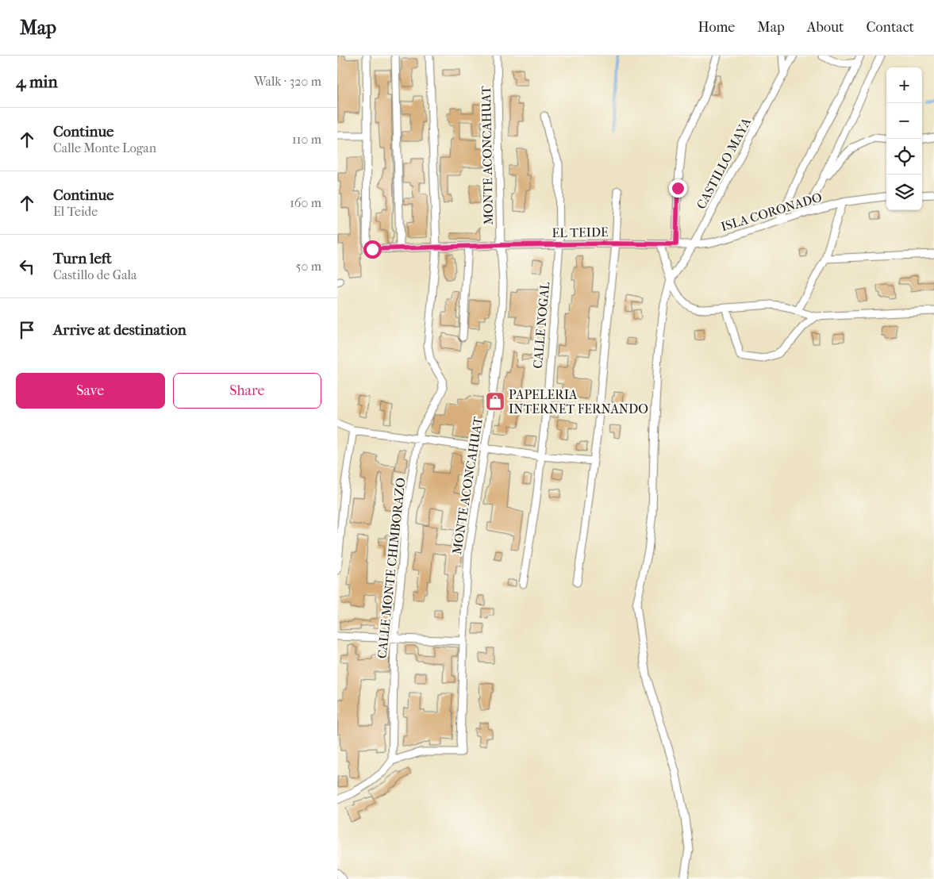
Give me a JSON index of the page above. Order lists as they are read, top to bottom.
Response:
{
  "streets": {
    "street": [
      "MONTE ACONCAHUAT",
      "CASTILLO MAYA",
      "ISLA CORONADO",
      "EL TEIDE",
      "CALLE NOGAL",
      "CALLE MONTE CHIMBORAZO"
    ]
  },
  "crossings": [
    ["MONTE ACONCAHUAT", "EL TEIDE"],
    ["MONTE ACONCAHUAT", "CALLE MONTE CHIMBORAZO"],
    ["CASTILLO MAYA", "ISLA CORONADO"],
    ["ISLA CORONADO", "EL TEIDE"],
    ["EL TEIDE", "CALLE NOGAL"],
    ["EL TEIDE", "CALLE MONTE CHIMBORAZO"]
  ],
  "places": {
    "shop": ["PAPELERIA INTERNET FERNANDO"]
  },
  "page": {
    "header": "Map",
    "nav": [
      "Home",
      "Map",
      "About",
      "Contact"
    ],
    "heading": ["4 min", "Walk · 320 m"],
    "map_buttons": ["+", "−"],
    "list": [
      ["Continue", "Calle Monte Logan", "110 m"],
      ["Continue", "El Teide", "160 m"],
      ["Turn left", "Castillo de Gala", "50 m"],
      "Arrive at destination"
    ],
    "buttons": ["Save", "Share"]
  }
}
